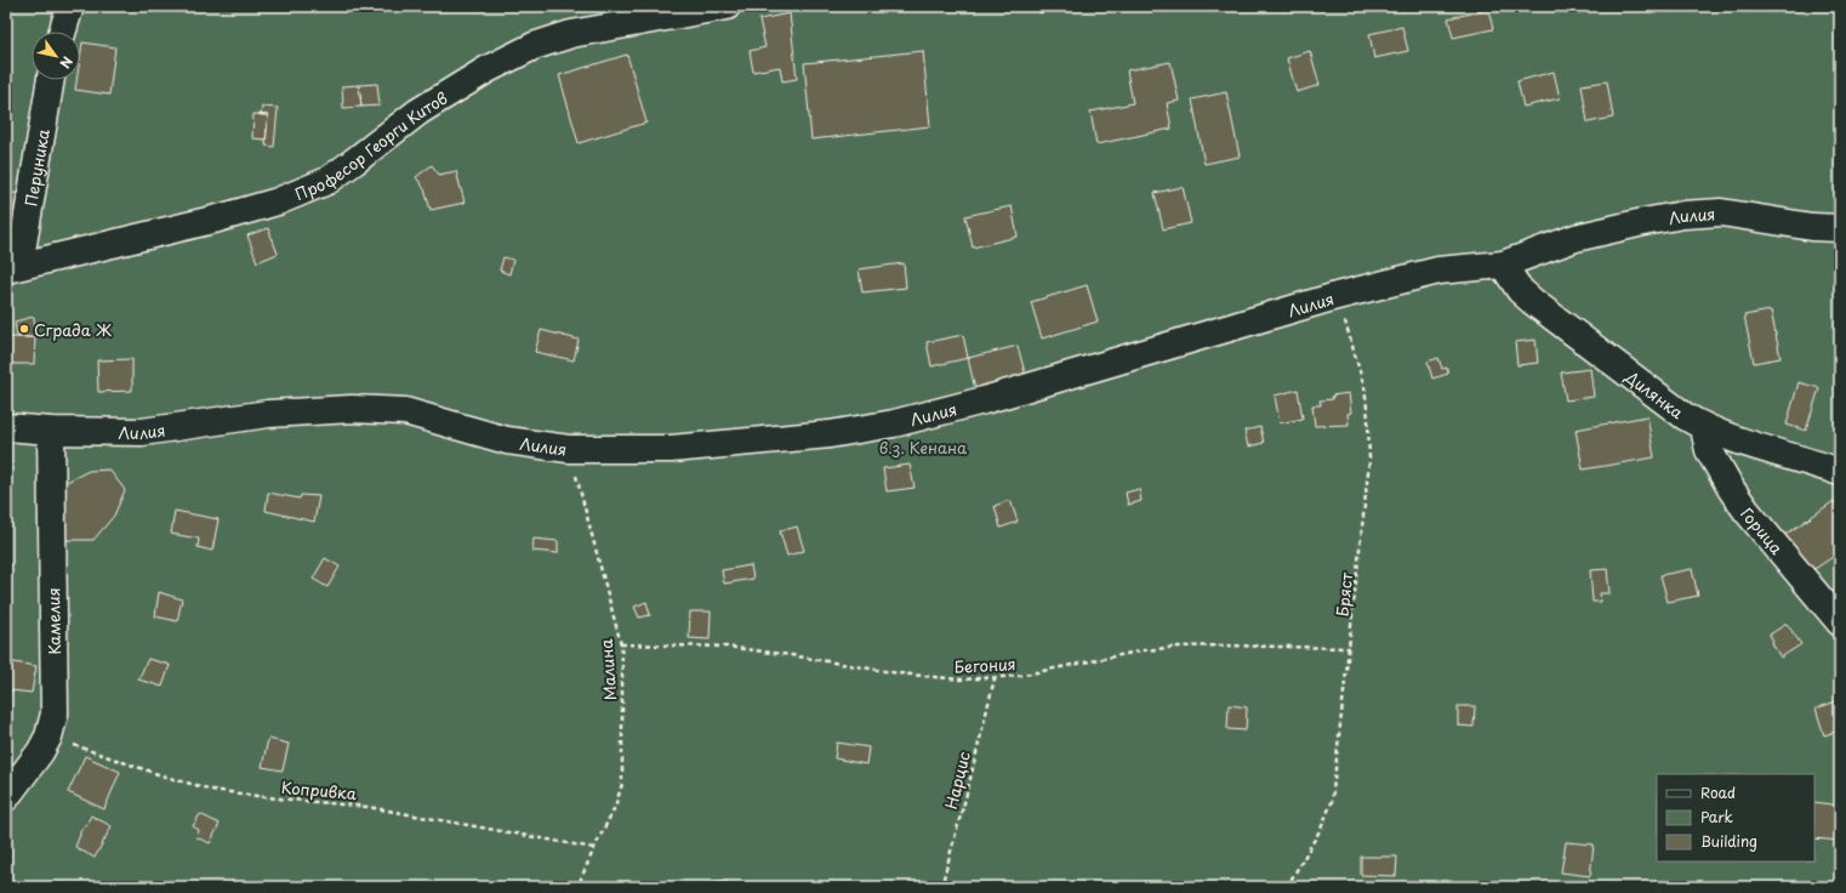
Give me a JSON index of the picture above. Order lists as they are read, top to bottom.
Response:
{
  "streets": {
    "street": [
      "Професор Георги Китов",
      "Перуника",
      "Лилия",
      "Дилянка",
      "Горица",
      "Камелия"
    ],
    "path": [
      "Бряст",
      "Бегония",
      "Малина",
      "Нарцис",
      "Копривка"
    ]
  },
  "crossings": [
    ["Професор Георги Китов", "Перуника"],
    ["Лилия", "Дилянка"],
    ["Лилия", "Бряст"],
    ["Лилия", "Камелия"],
    ["Лилия", "Малина"],
    ["Дилянка", "Горица"],
    ["Бряст", "Бегония"],
    ["Камелия", "Копривка"],
    ["Бегония", "Малина"],
    ["Бегония", "Нарцис"],
    ["Малина", "Копривка"]
  ],
  "parks": ["в.з. Кенана"],
  "places": ["Сграда Ж"],
  "legend": ["Road", "Park", "Building"],
  "north": "bottom right"
}
